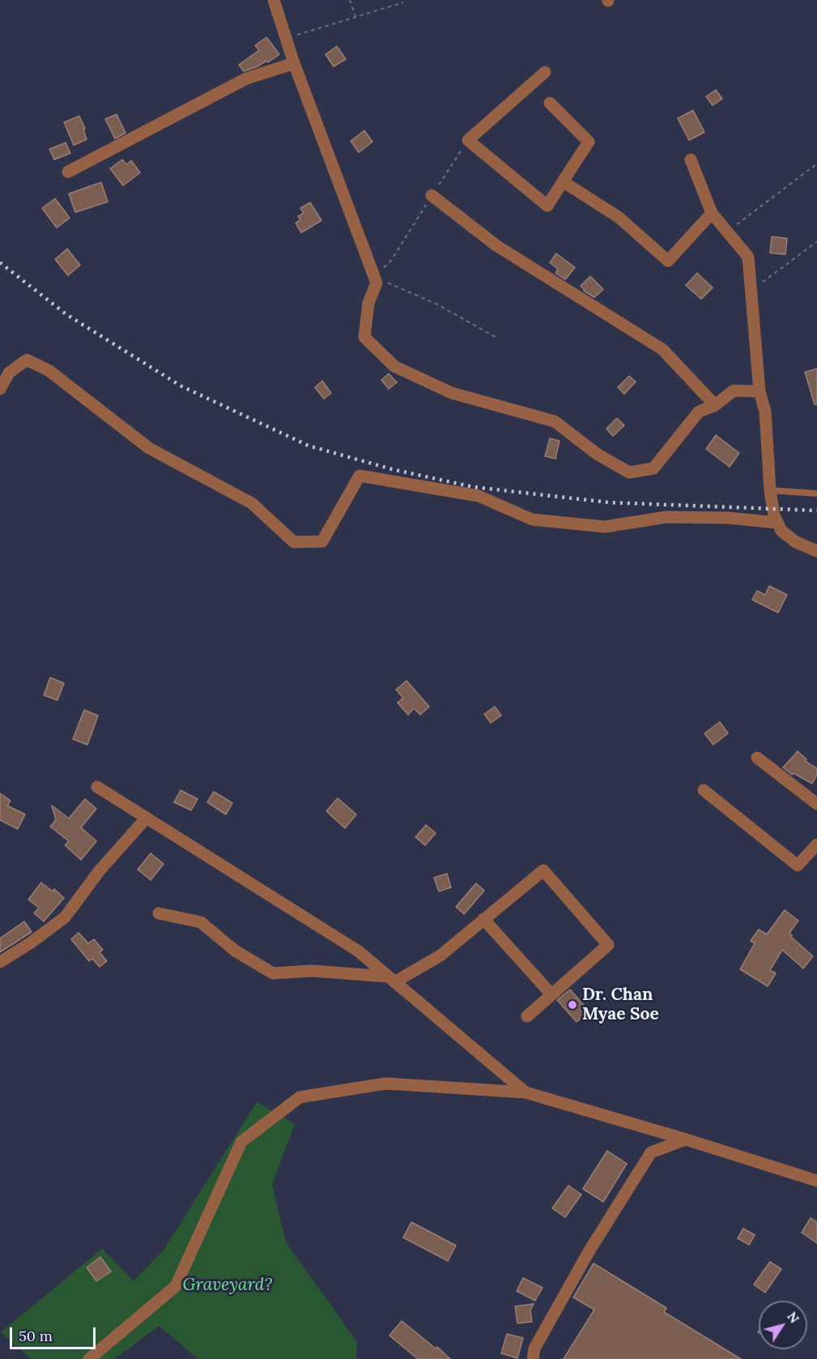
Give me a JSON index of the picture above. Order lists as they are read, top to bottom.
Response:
{
  "parks": ["Graveyard?"],
  "places": ["Dr. Chan Myae Soe"],
  "scale_bar": "50 m",
  "north": "top right"
}
